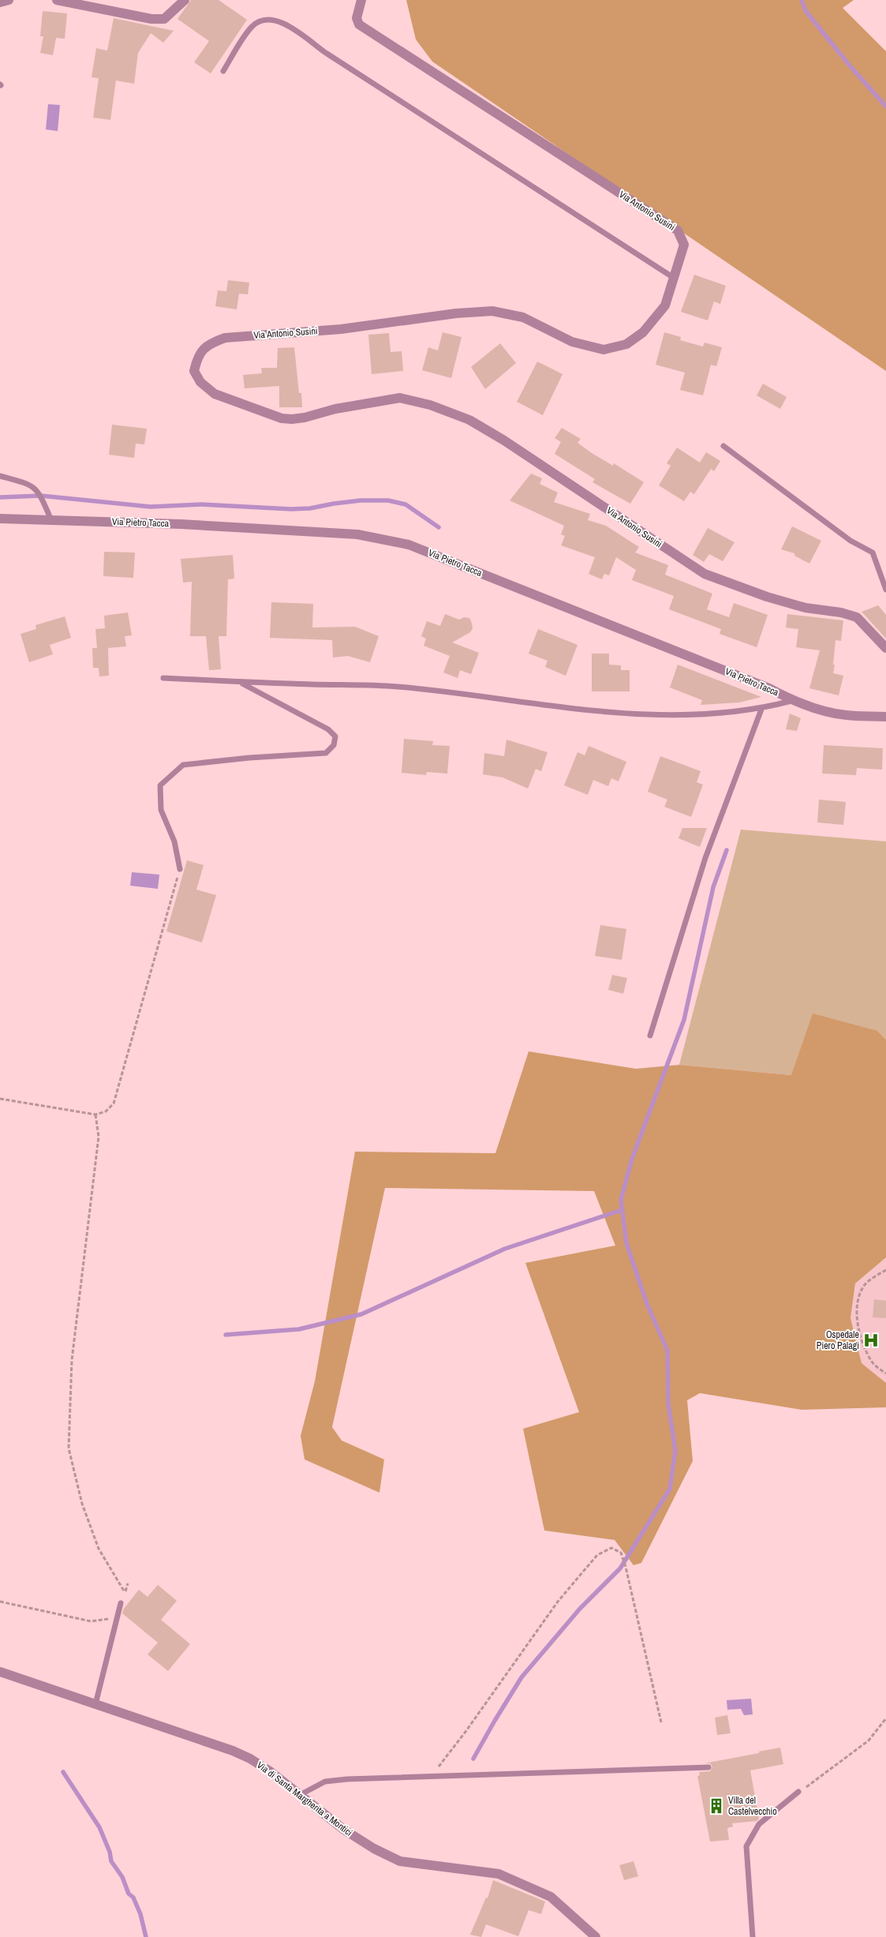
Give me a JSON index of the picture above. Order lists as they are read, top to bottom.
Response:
{
  "streets": {
    "street": ["Via Antonio Susini", "Via Pietro Tacca", "Via di Santa Margherita a Montici"]
  },
  "places": {
    "hospital": ["Ospedale Piero Palagi"],
    "building": ["Villa del Castelvecchio"]
  }
}
